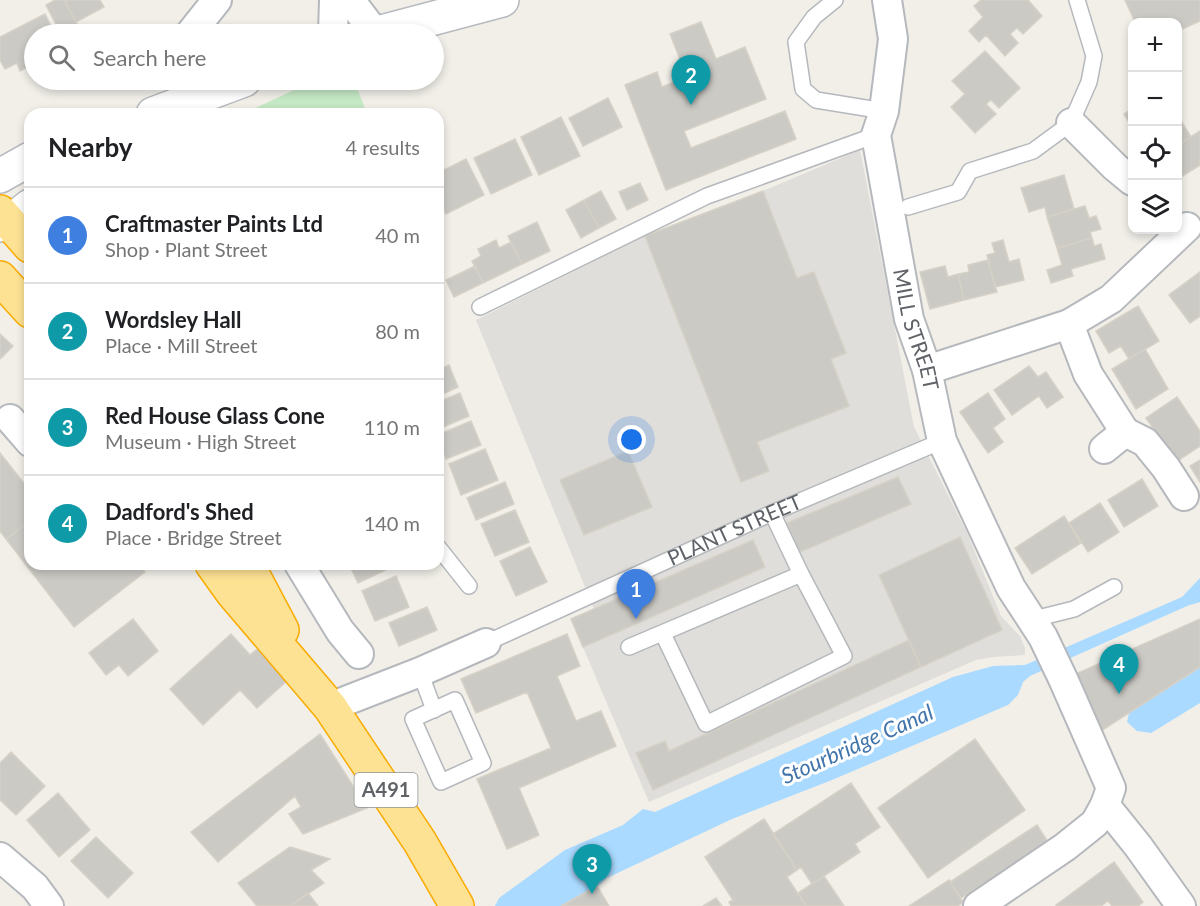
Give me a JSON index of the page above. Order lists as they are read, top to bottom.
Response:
{
  "streets": {
    "highway": ["A491"],
    "street": ["MILL STREET", "PLANT STREET"]
  },
  "crossings": [
    ["MILL STREET", "PLANT STREET"],
    ["PLANT STREET", "A491"]
  ],
  "water": ["Stourbridge Canal"],
  "page": {
    "map_buttons": ["+", "−"],
    "search": "Search here",
    "pins": [
      "2",
      "1",
      "4",
      "3"
    ],
    "heading": ["Nearby", "4 results"],
    "list": [
      {
        "mark": "1",
        "name": "Craftmaster Paints Ltd",
        "note": "Shop · Plant Street",
        "value": "40 m"
      },
      {
        "mark": "2",
        "name": "Wordsley Hall",
        "note": "Place · Mill Street",
        "value": "80 m"
      },
      {
        "mark": "3",
        "name": "Red House Glass Cone",
        "note": "Museum · High Street",
        "value": "110 m"
      },
      {
        "mark": "4",
        "name": "Dadford's Shed",
        "note": "Place · Bridge Street",
        "value": "140 m"
      }
    ]
  }
}
